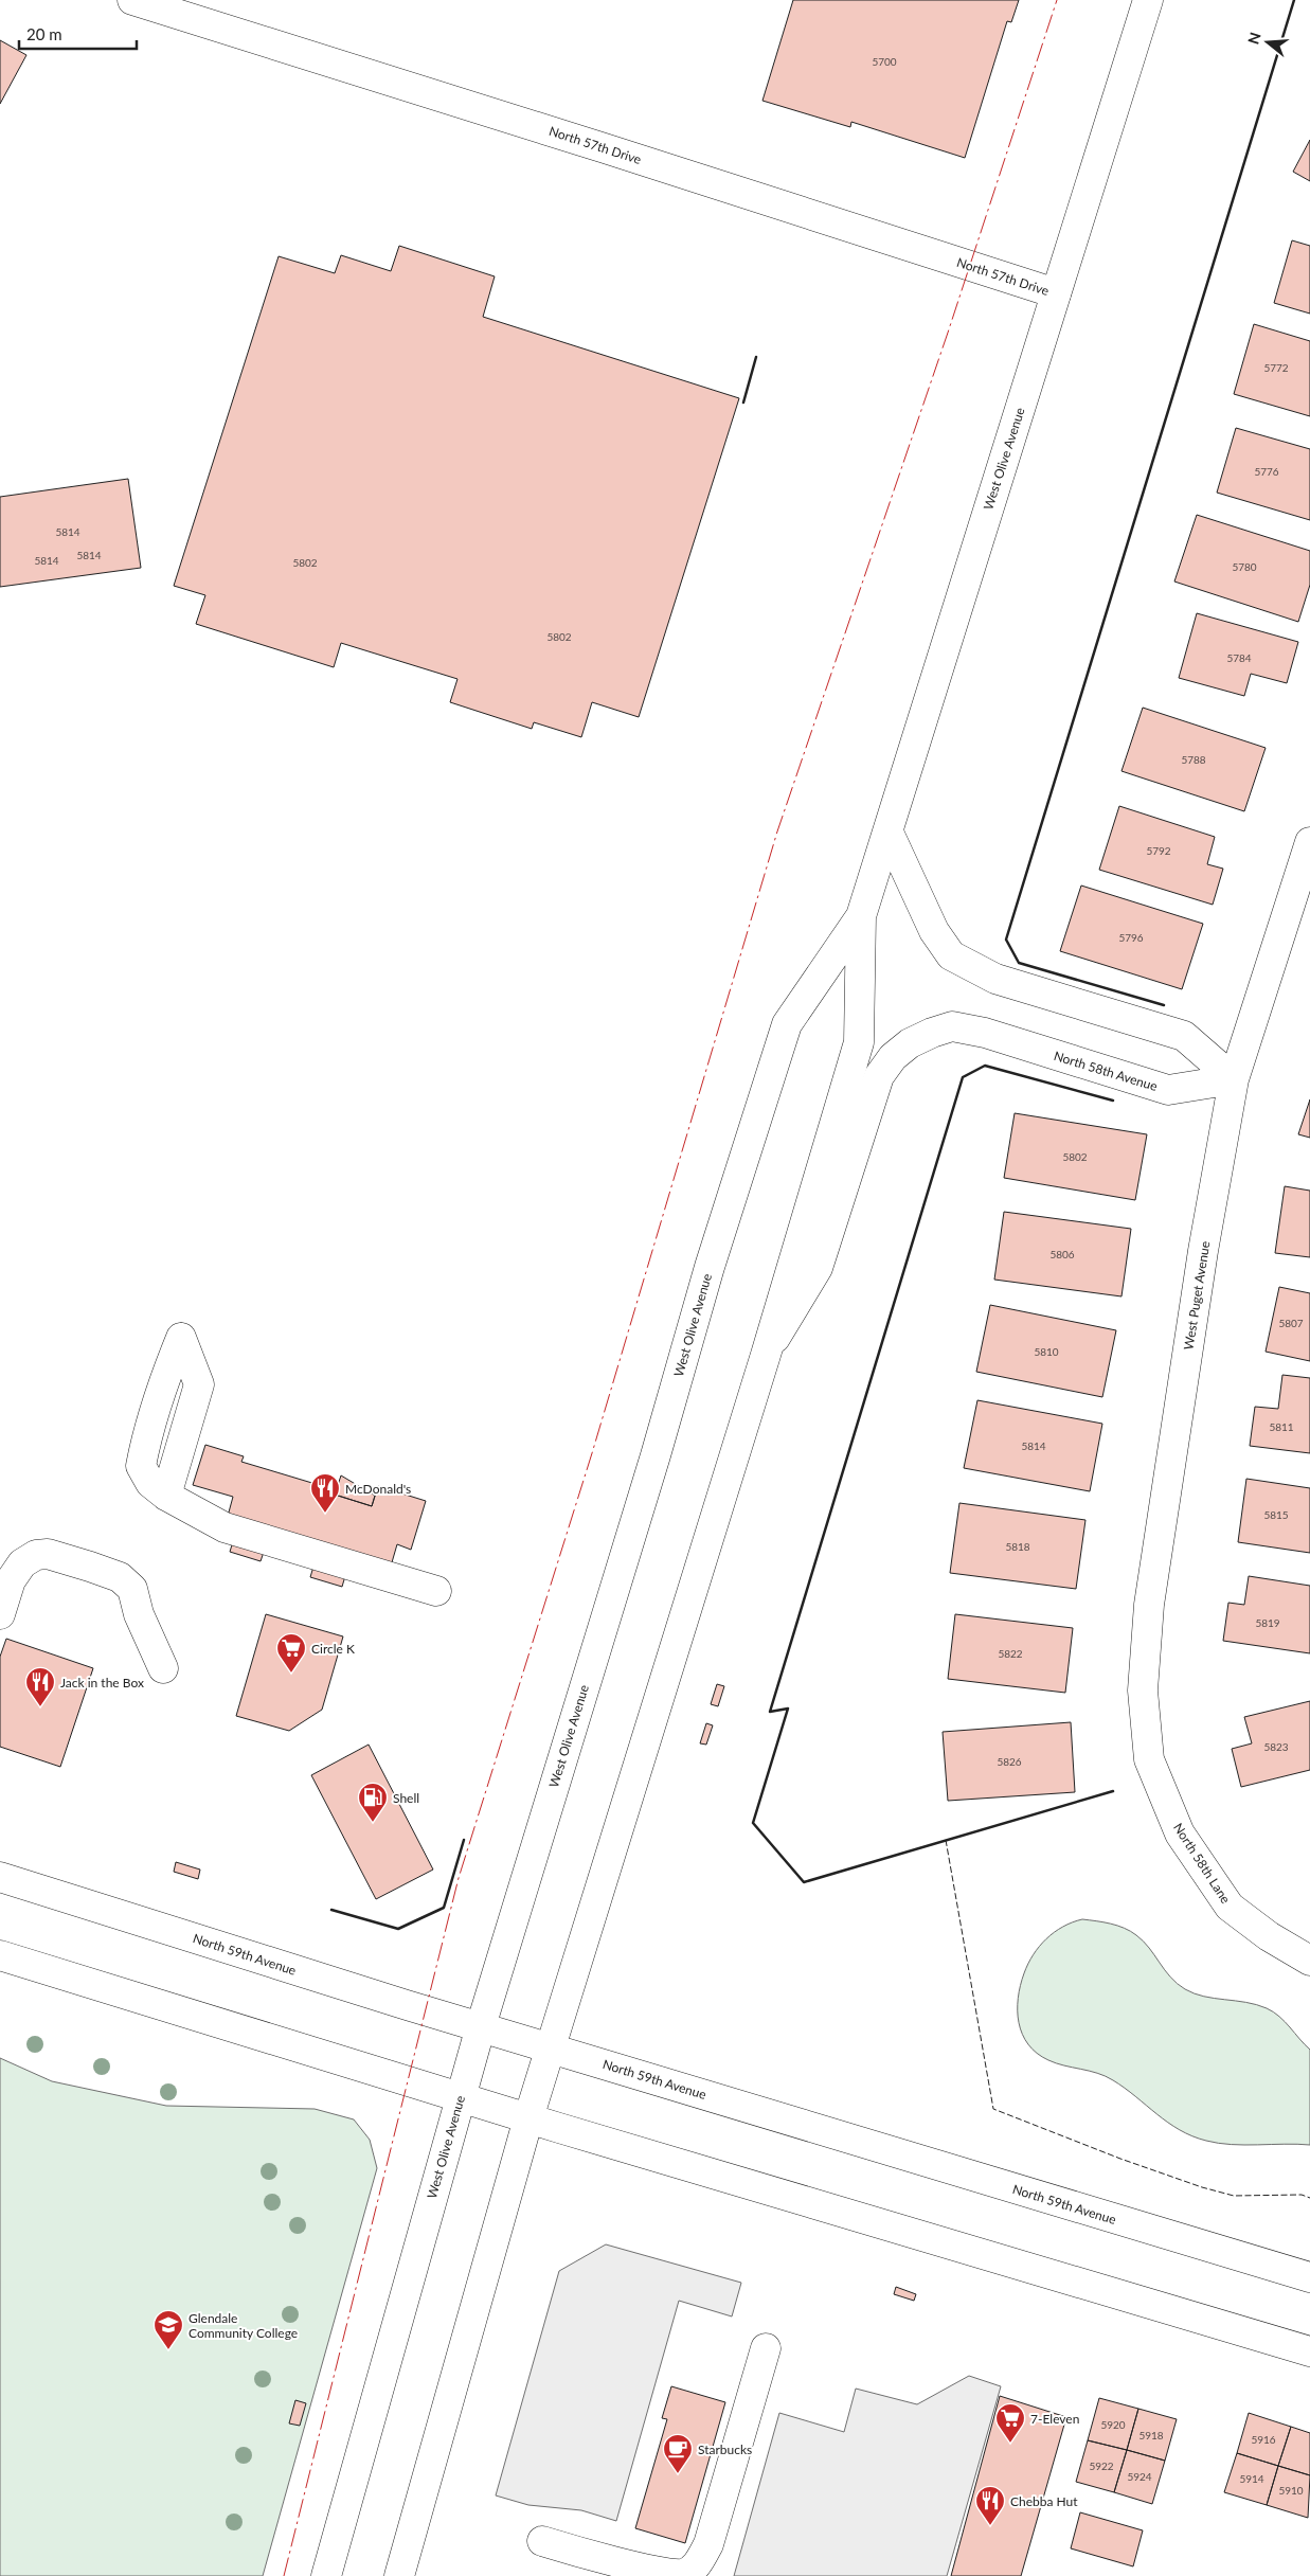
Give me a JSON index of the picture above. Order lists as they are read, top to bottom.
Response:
{
  "streets": {
    "main road": [
      "North 57th Drive",
      "West Olive Avenue",
      "North 58th Avenue",
      "West Puget Avenue",
      "North 58th Lane",
      "North 59th Avenue"
    ]
  },
  "crossings": [
    ["North 57th Drive", "West Olive Avenue"],
    ["West Olive Avenue", "North 58th Avenue"],
    ["West Olive Avenue", "North 59th Avenue"],
    ["North 58th Avenue", "West Puget Avenue"],
    ["West Puget Avenue", "North 58th Lane"]
  ],
  "places": {
    "restaurant": ["McDonald's", "Jack in the Box", "Chebba Hut"],
    "supermarket": ["Circle K", "7-Eleven"],
    "fuel station": ["Shell"],
    "school or university": ["Glendale Community College"],
    "cafe": ["Starbucks"]
  },
  "house_numbers": [
    "5700",
    "5772",
    "5776",
    "5814",
    "5814",
    "5814",
    "5802",
    "5780",
    "5802",
    "5784",
    "5788",
    "5792",
    "5796",
    "5802",
    "5806",
    "5807",
    "5810",
    "5811",
    "5814",
    "5815",
    "5818",
    "5819",
    "5822",
    "5823",
    "5826",
    "5920",
    "5918",
    "5916",
    "5922",
    "5924",
    "5914",
    "5910"
  ],
  "scale_bar": "20 m",
  "north": "left"
}
